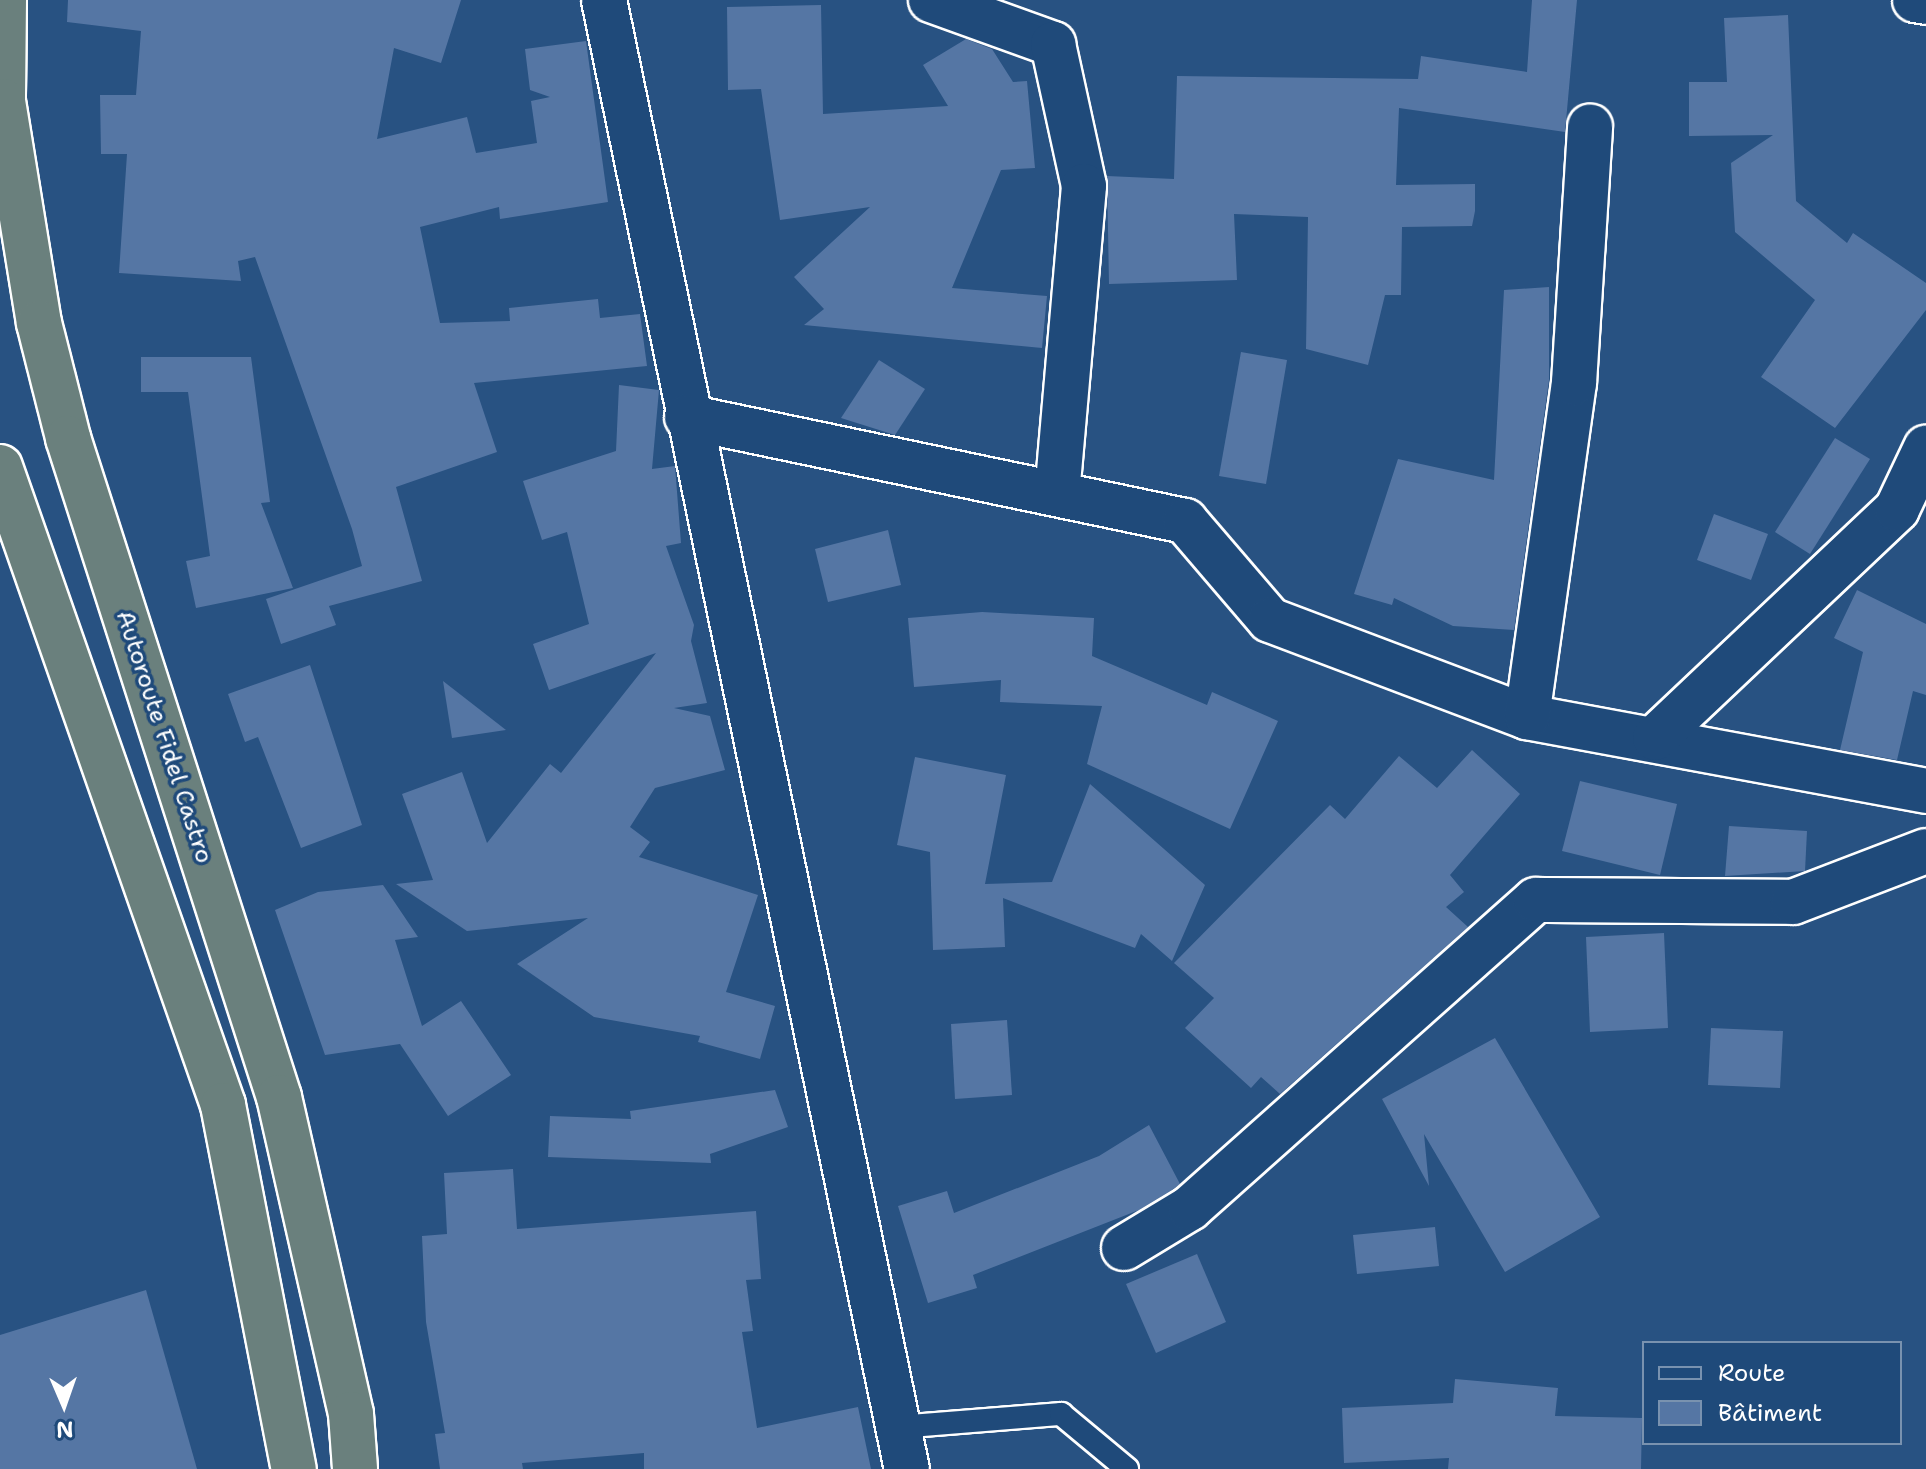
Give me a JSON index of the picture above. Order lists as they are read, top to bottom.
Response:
{
  "streets": {
    "highway": ["Autoroute Fidel Castro"]
  },
  "legend": ["Route", "Bâtiment"],
  "north": "bottom"
}
